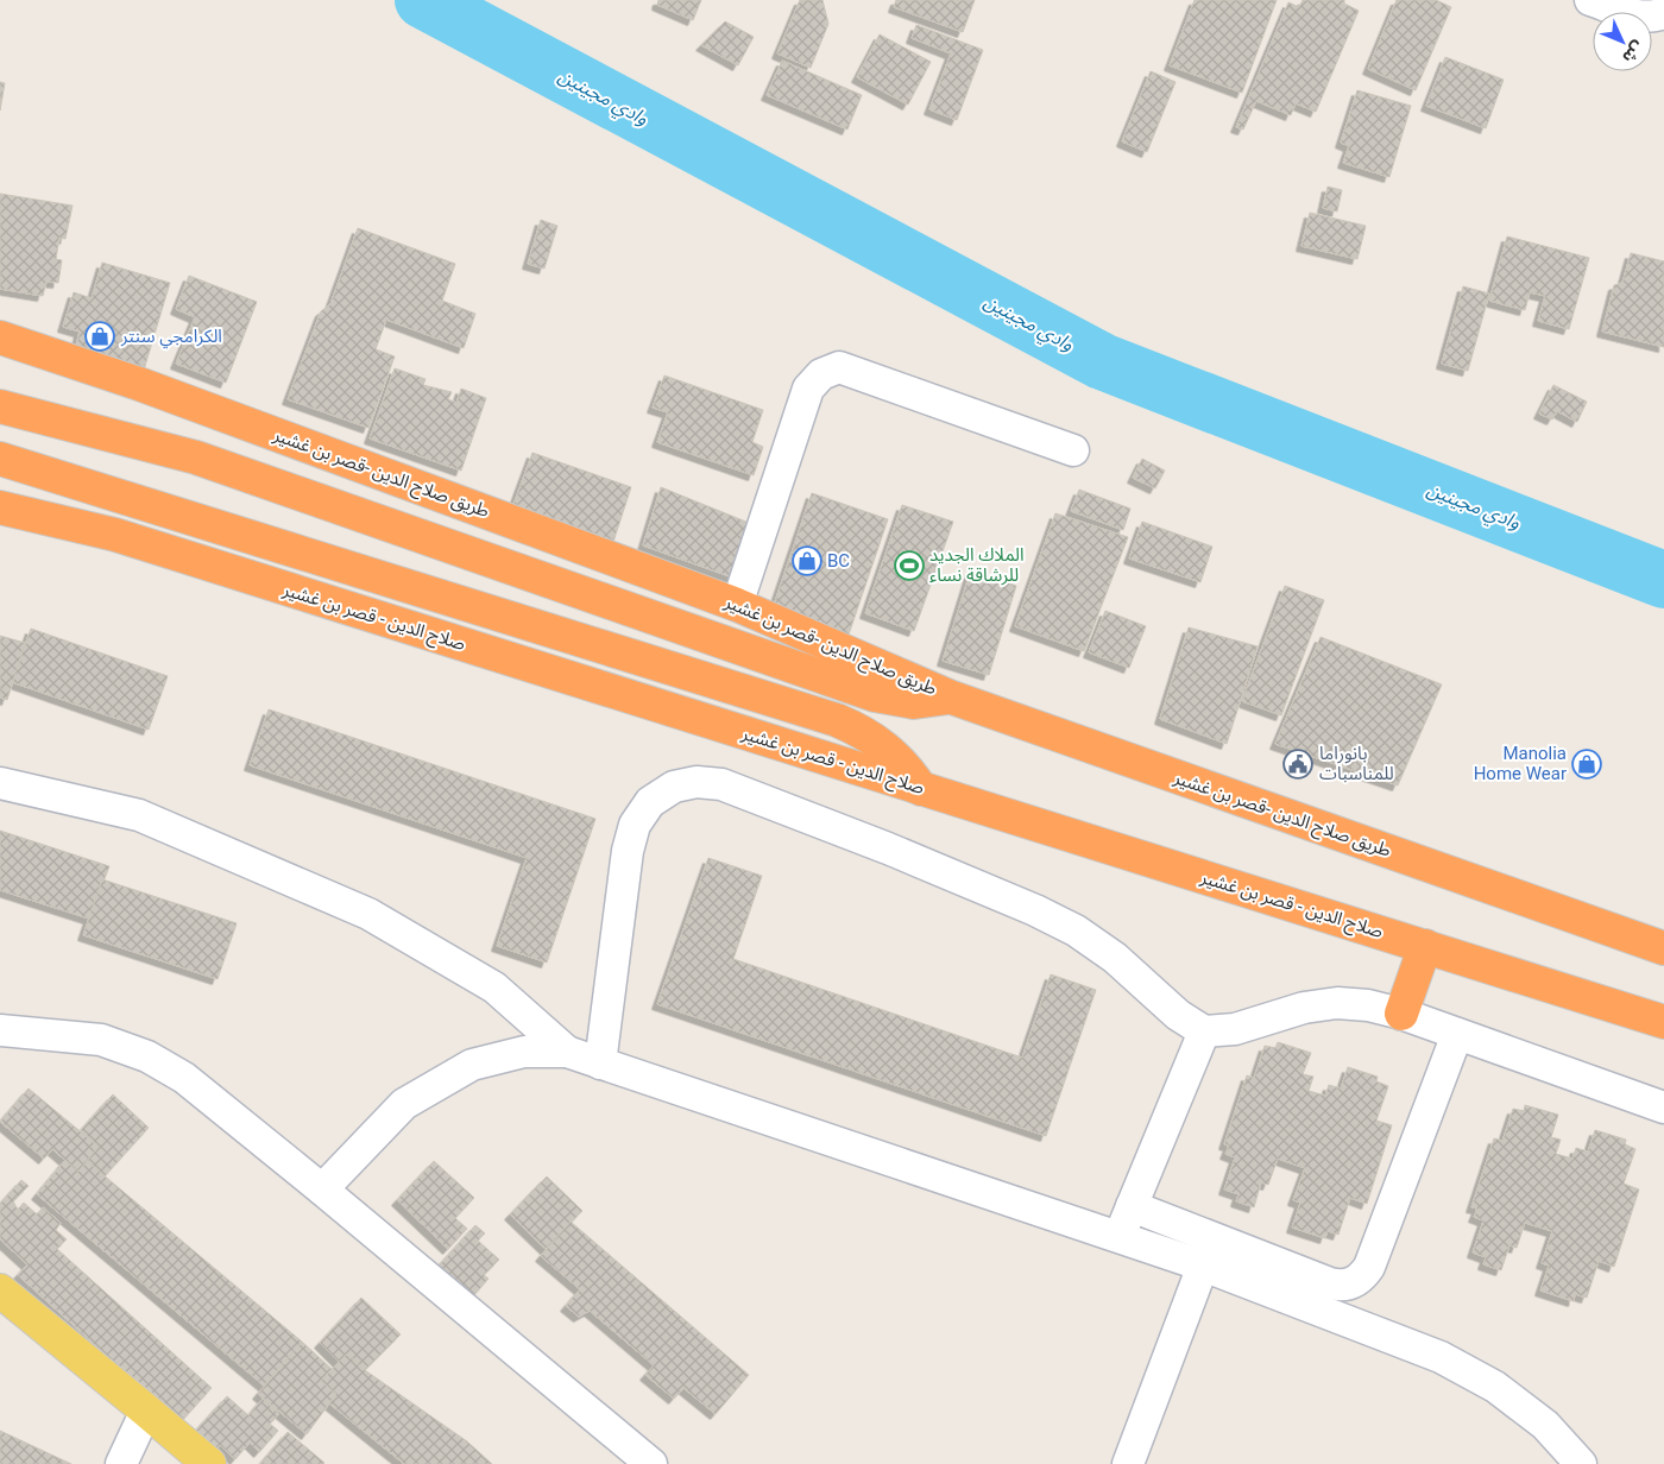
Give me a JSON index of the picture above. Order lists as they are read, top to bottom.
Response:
{
  "streets": {
    "highway": ["طريق صلاح الدين -قصر بن غشير", "صلاح الدين - قصر بن غشير"]
  },
  "water": ["وادي مجينين"],
  "places": {
    "shop": ["الكرامجي سنتر", "BC", "Manolia Home Wear"],
    "sports": ["الملاك الجديد للرشاقة نساء"],
    "public building": ["بانوراما للمناسبات"]
  },
  "north": "bottom right"
}
